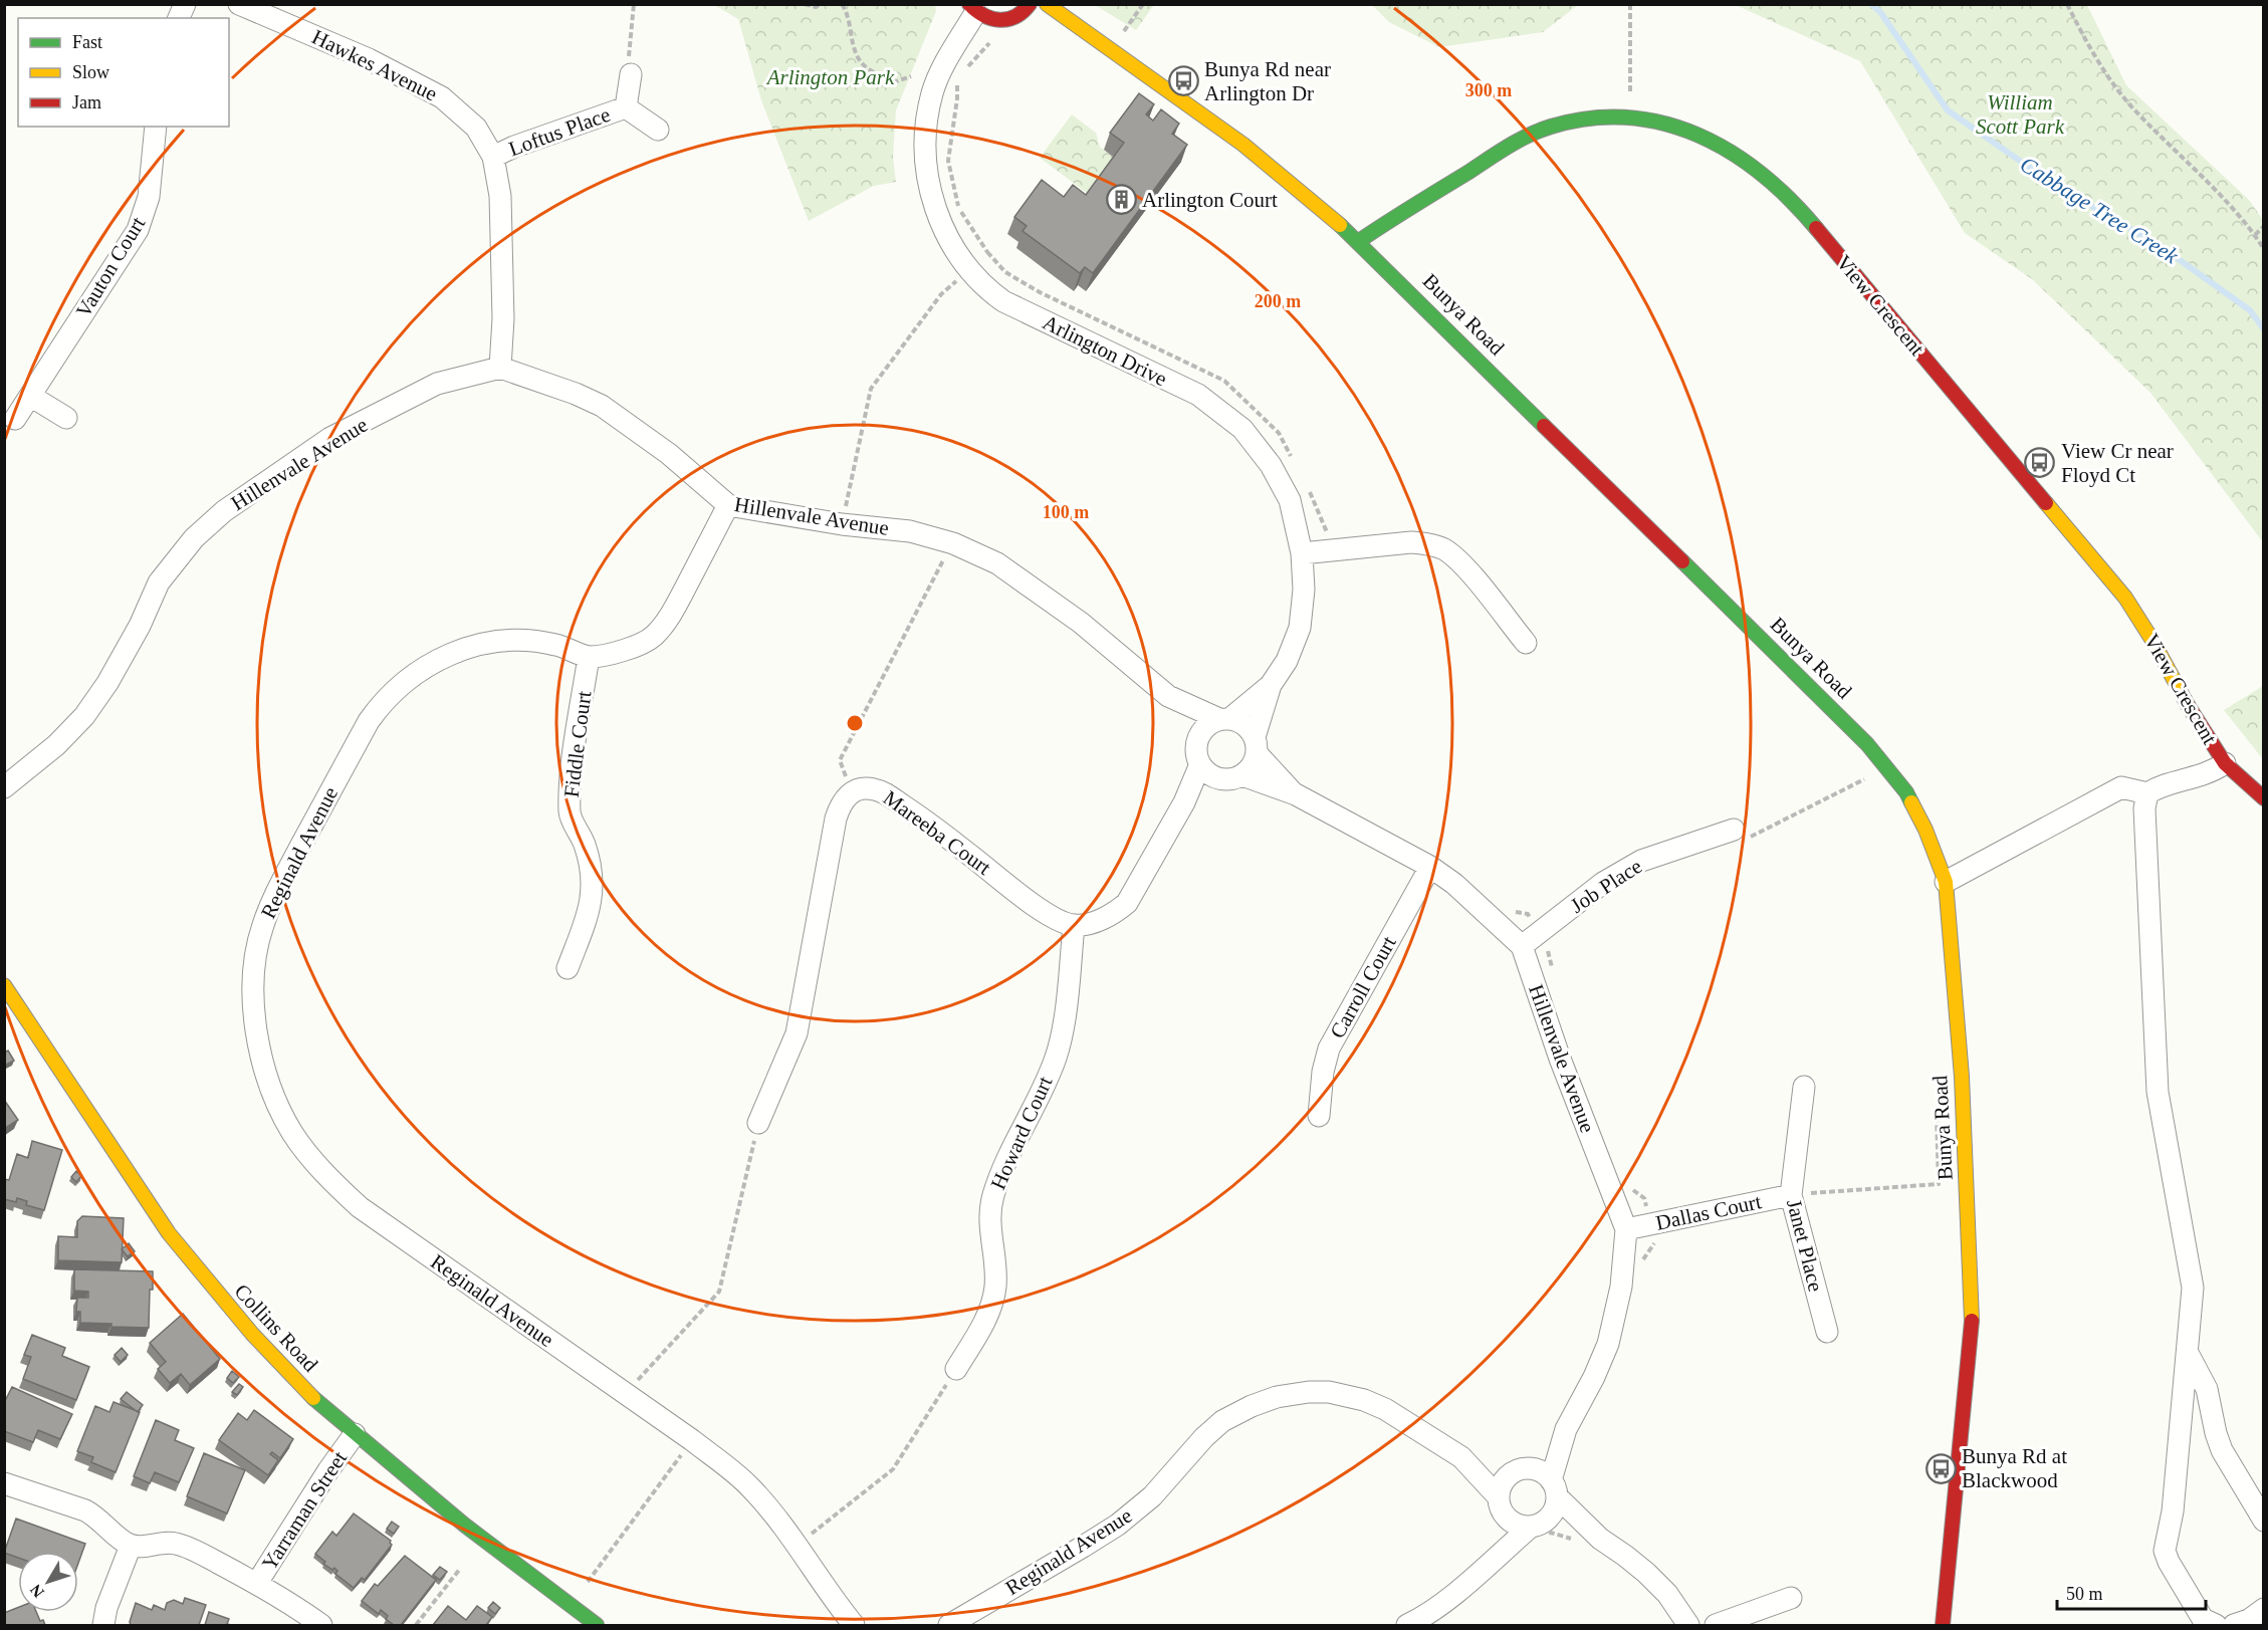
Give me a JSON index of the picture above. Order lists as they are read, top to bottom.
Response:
{
  "streets": {
    "street": [
      "Hawkes Avenue",
      "Loftus Place",
      "Vauton Court",
      "View Crescent",
      "Bunya Road",
      "Arlington Drive",
      "Hillenvale Avenue",
      "Fiddle Court",
      "Mareeba Court",
      "Reginald Avenue",
      "Job Place",
      "Carroll Court",
      "Howard Court",
      "Dallas Court",
      "Janet Place",
      "Collins Road",
      "Yarraman Street"
    ]
  },
  "crossings": [
    ["Hawkes Avenue", "Loftus Place"],
    ["Hawkes Avenue", "Hillenvale Avenue"],
    ["View Crescent", "Bunya Road"],
    ["Arlington Drive", "Hillenvale Avenue"],
    ["Hillenvale Avenue", "Reginald Avenue"],
    ["Hillenvale Avenue", "Job Place"],
    ["Hillenvale Avenue", "Carroll Court"],
    ["Hillenvale Avenue", "Dallas Court"],
    ["Fiddle Court", "Reginald Avenue"],
    ["Mareeba Court", "Howard Court"],
    ["Dallas Court", "Janet Place"],
    ["Collins Road", "Yarraman Street"]
  ],
  "water": ["Cabbage Tree Creek"],
  "parks": ["Arlington Park", "William Scott Park"],
  "places": {
    "bus stop": ["Bunya Rd near Arlington Dr", "View Cr near Floyd Ct", "Bunya Rd at Blackwood"],
    "building": ["Arlington Court"]
  },
  "legend": ["Fast", "Slow", "Jam"],
  "scale_bar": "50 m",
  "north": "bottom left",
  "rings": ["300 m", "200 m", "100 m"]
}
